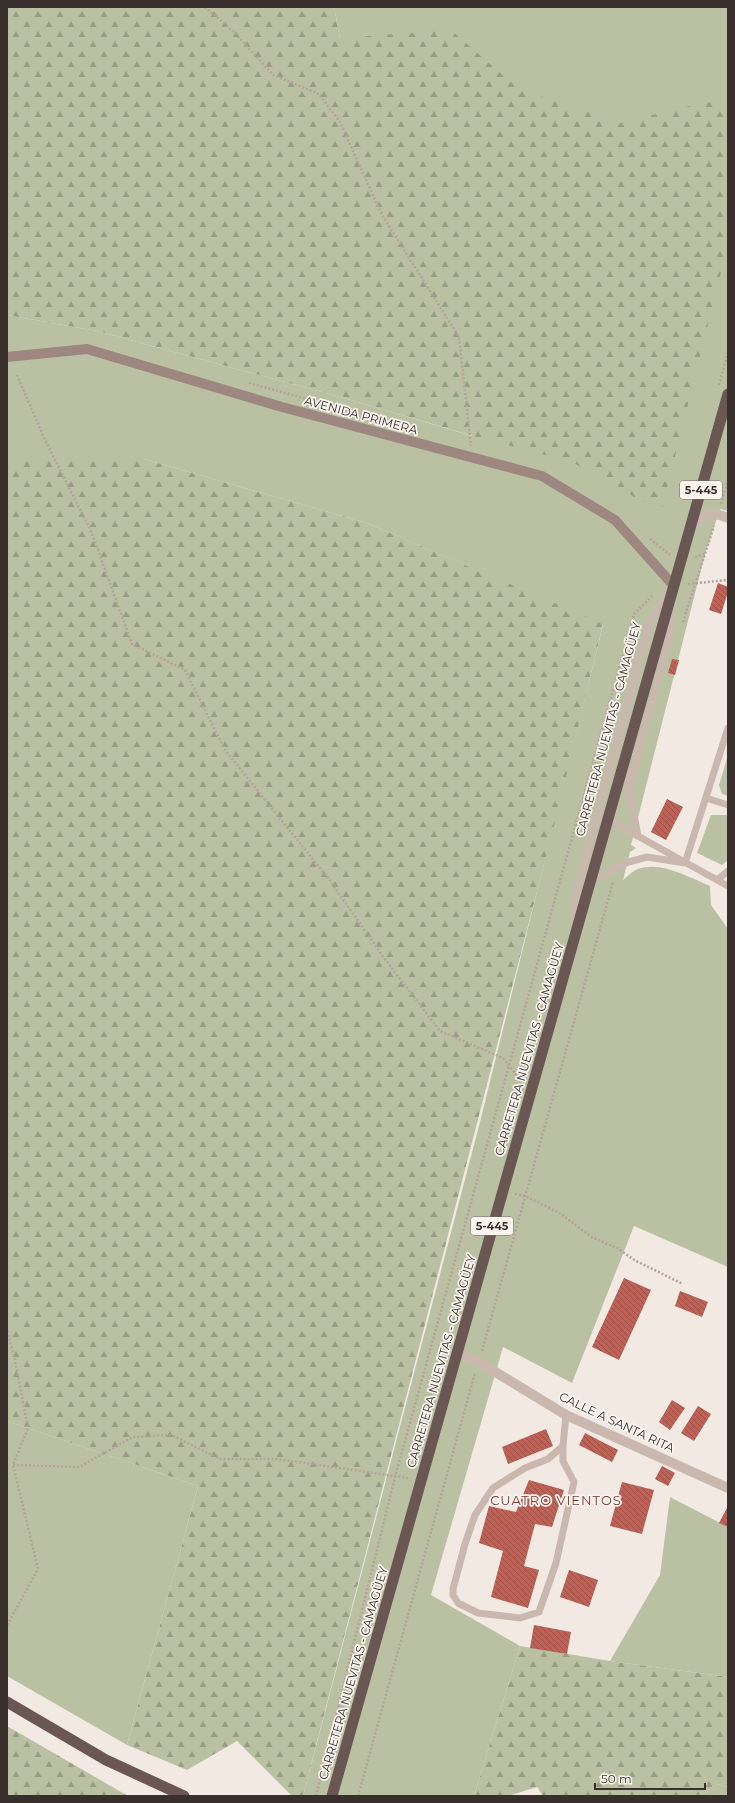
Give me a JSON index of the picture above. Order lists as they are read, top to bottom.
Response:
{
  "streets": {
    "highway": ["5-445", "CARRETERA NUEVITAS - CAMAGÜEY"],
    "main road": ["AVENIDA PRIMERA"],
    "street": ["CALLE A SANTA RITA"]
  },
  "crossings": [
    ["AVENIDA PRIMERA", "CARRETERA NUEVITAS - CAMAGÜEY"],
    ["CARRETERA NUEVITAS - CAMAGÜEY", "CALLE A SANTA RITA"]
  ],
  "districts": ["CUATRO VIENTOS"],
  "scale_bar": "50 m"
}
